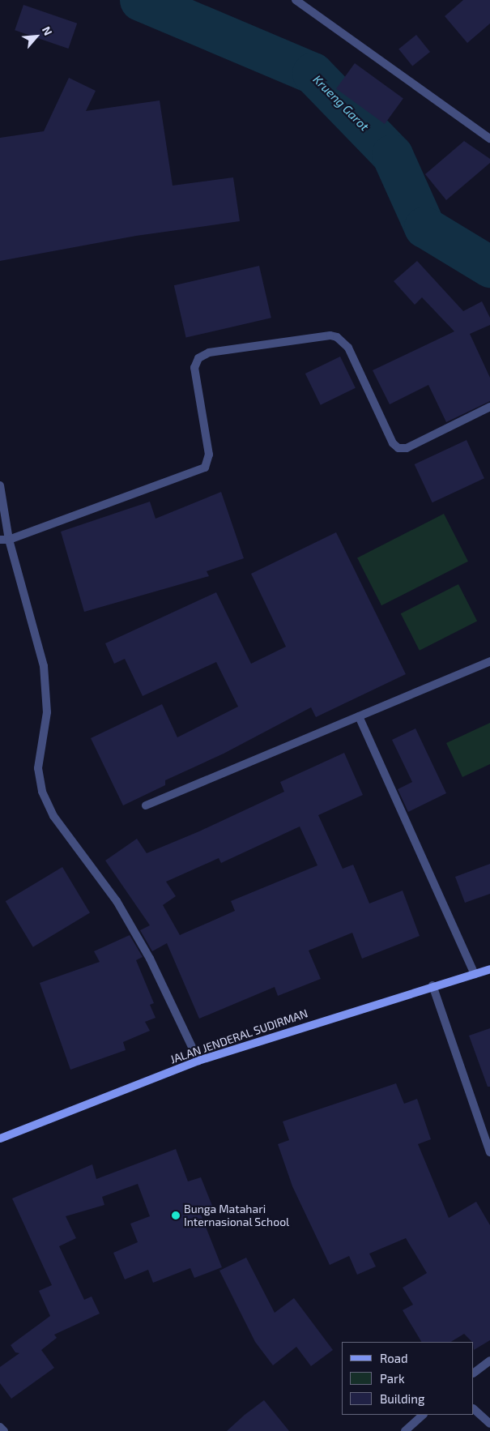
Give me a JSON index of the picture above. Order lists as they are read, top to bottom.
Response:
{
  "streets": {
    "street": ["JALAN JENDERAL SUDIRMAN"]
  },
  "water": ["Krueng Garot"],
  "places": ["Bunga Matahari Internasional School"],
  "legend": ["Road", "Park", "Building"],
  "north": "top right"
}
